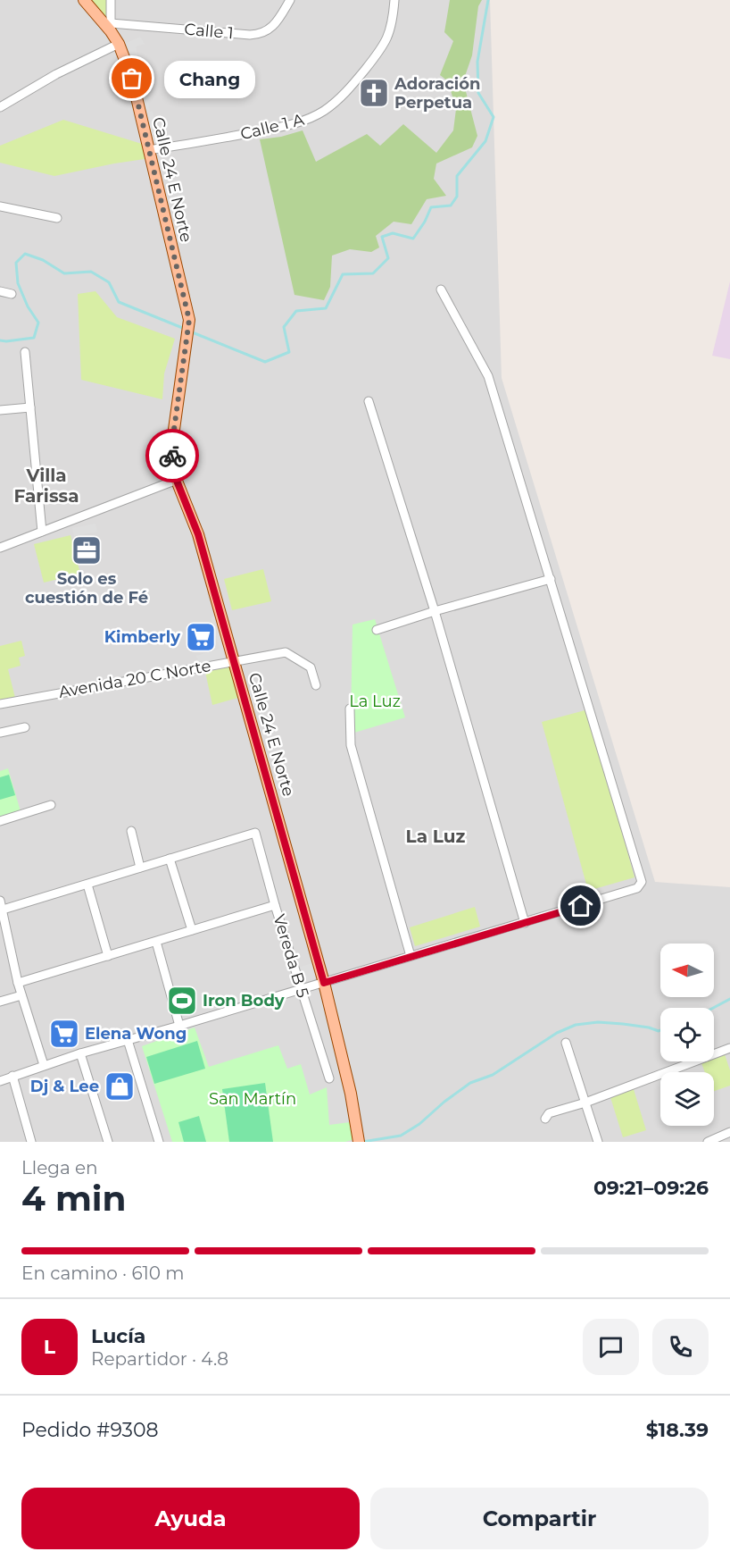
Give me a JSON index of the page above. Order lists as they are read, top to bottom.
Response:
{
  "streets": {
    "main road": ["Calle 24 E Norte"],
    "street": [
      "Calle 1",
      "Calle 1 A",
      "Avenida 20 C Norte",
      "Vereda B 5"
    ]
  },
  "crossings": [
    ["Calle 1", "Calle 24 E Norte"],
    ["Calle 1 A", "Calle 24 E Norte"],
    ["Calle 24 E Norte", "Avenida 20 C Norte"]
  ],
  "districts": ["Villa Farissa", "La Luz"],
  "parks": ["La Luz", "San Martín"],
  "places": {
    "other": ["Chang"],
    "church": ["Adoración Perpetua"],
    "office": ["Solo es cuestión de Fé"],
    "supermarket": ["Kimberly", "Elena Wong"],
    "sports": ["Iron Body"],
    "shop": ["Dj & Lee"]
  },
  "north": "left",
  "page": {
    "bubble": "Chang",
    "heading": ["4 min", "Llega en", "09:21–09:26"],
    "panel": [
      "Lucía",
      "Repartidor · 4.8",
      "Pedido #9308",
      "$18.39"
    ],
    "bar": "En camino · 610 m",
    "round": "L",
    "buttons": ["Ayuda", "Compartir"]
  }
}
